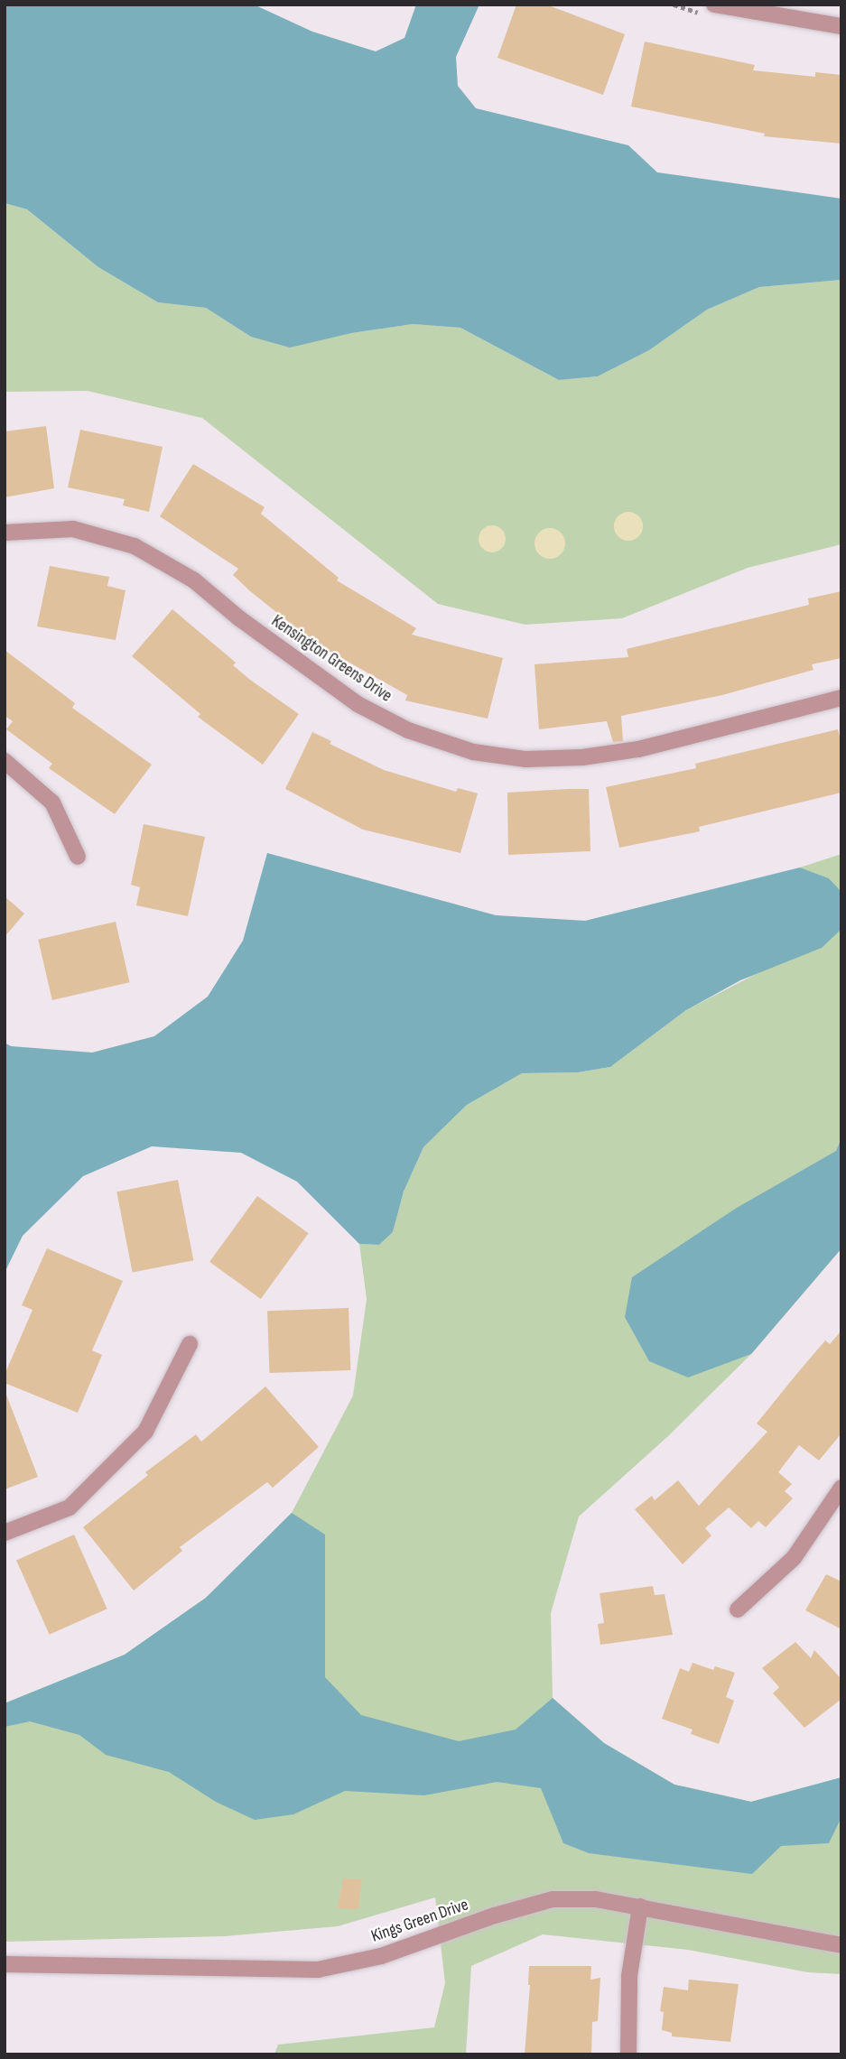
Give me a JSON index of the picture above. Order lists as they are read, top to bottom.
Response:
{
  "streets": {
    "street": ["Kensington Greens Drive", "Kings Green Drive"]
  }
}
